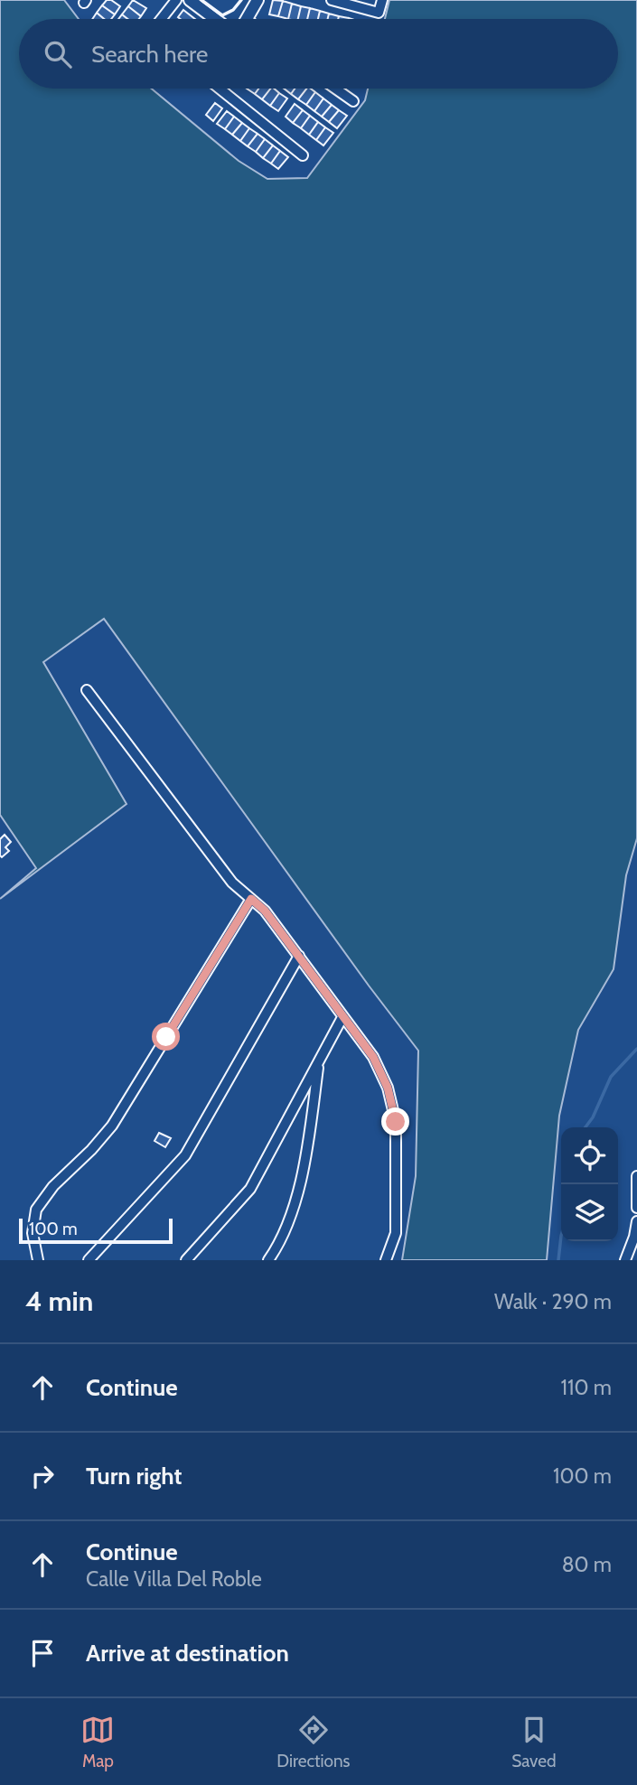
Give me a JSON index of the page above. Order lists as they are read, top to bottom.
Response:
{
  "scale_bar": "100 m",
  "page": {
    "search": "Search here",
    "scale": "100 m",
    "heading": ["4 min", "Walk · 290 m"],
    "list": [
      ["Continue", "110 m"],
      ["Turn right", "100 m"],
      ["Continue", "Calle Villa Del Roble", "80 m"],
      "Arrive at destination"
    ],
    "nav": ["Map", "Directions", "Saved"]
  }
}
